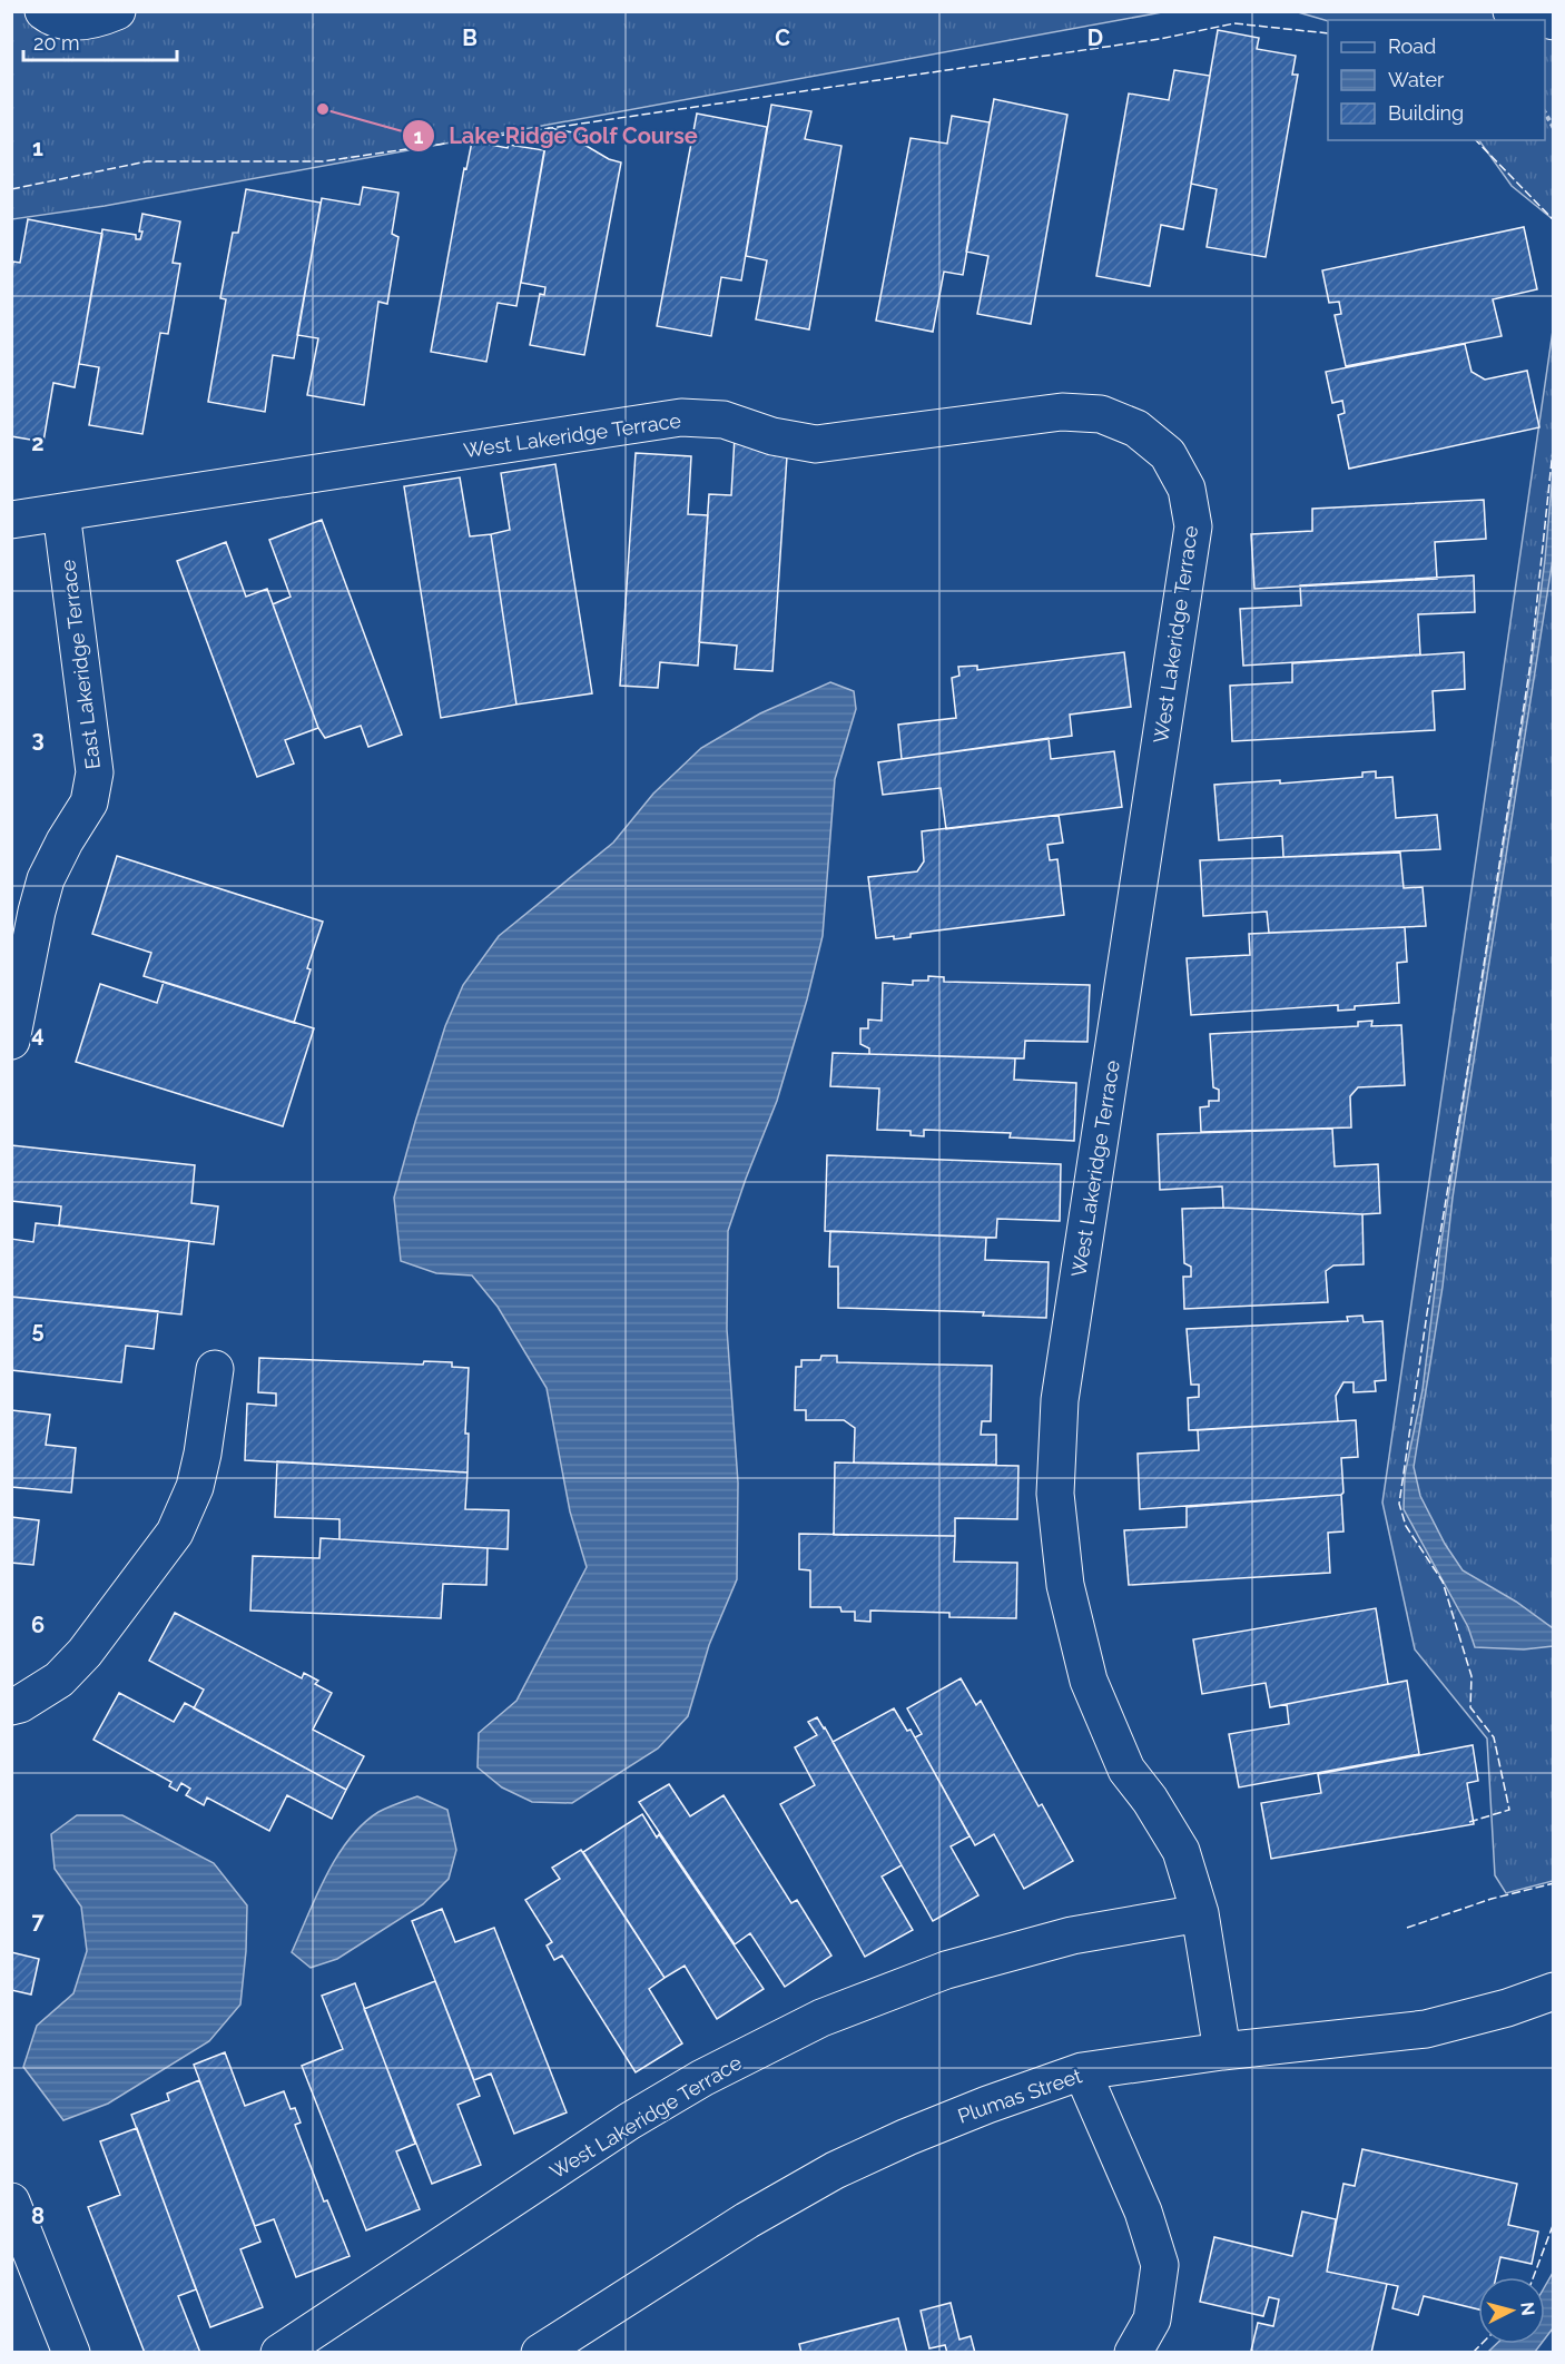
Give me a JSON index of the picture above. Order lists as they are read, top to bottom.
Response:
{
  "streets": {
    "street": ["West Lakeridge Terrace", "East Lakeridge Terrace", "Plumas Street"]
  },
  "crossings": [
    ["West Lakeridge Terrace", "East Lakeridge Terrace"],
    ["West Lakeridge Terrace", "Plumas Street"]
  ],
  "places": ["Lake Ridge Golf Course"],
  "legend": ["Road", "Water", "Building"],
  "scale_bar": "20 m",
  "north": "right",
  "grid": {
    "columns": ["B", "C", "D"],
    "rows": [
      "1",
      "2",
      "3",
      "4",
      "5",
      "6",
      "7",
      "8"
    ]
  }
}
